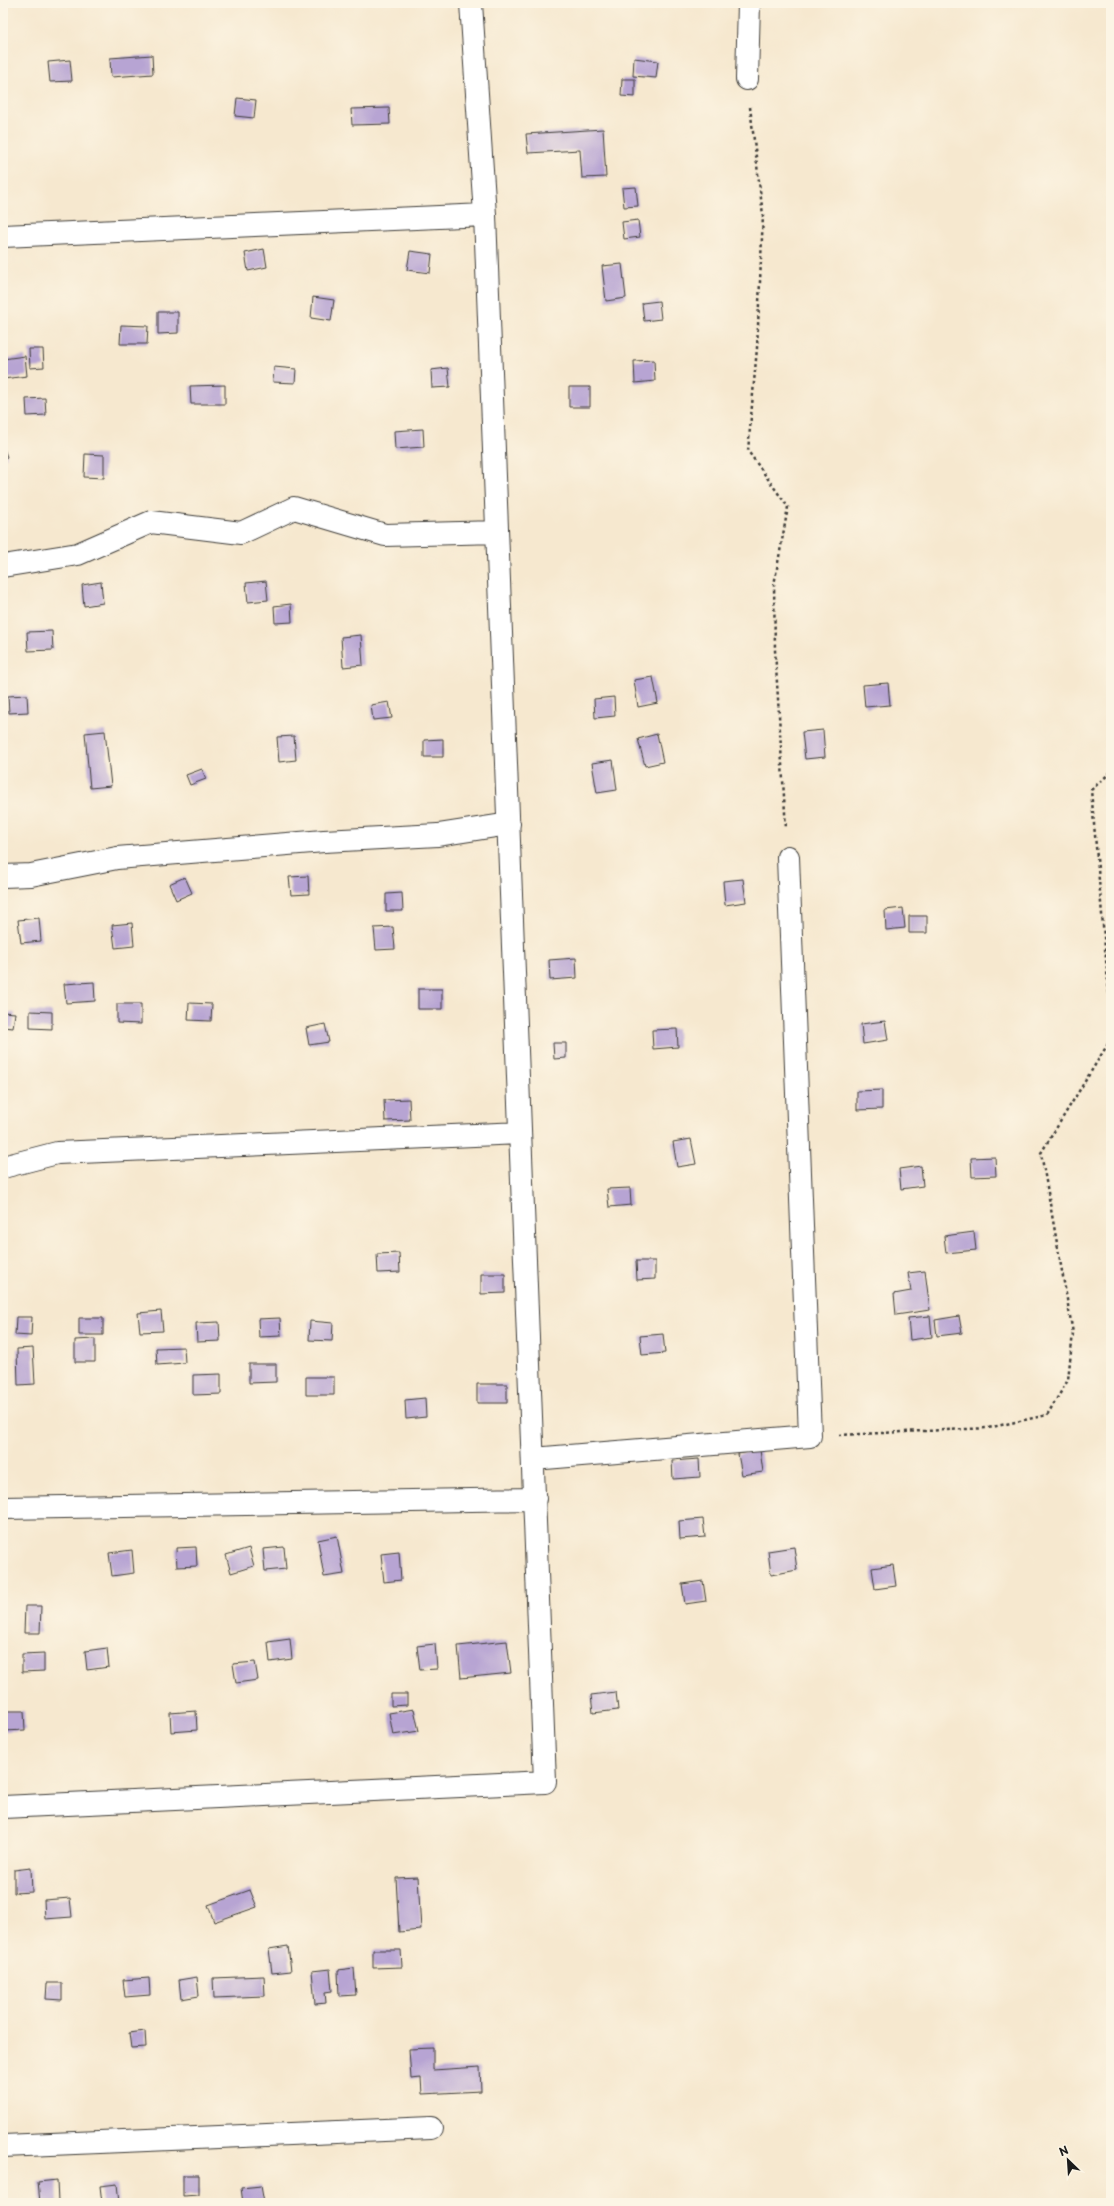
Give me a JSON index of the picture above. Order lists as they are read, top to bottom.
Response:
{
  "north": "top left"
}
